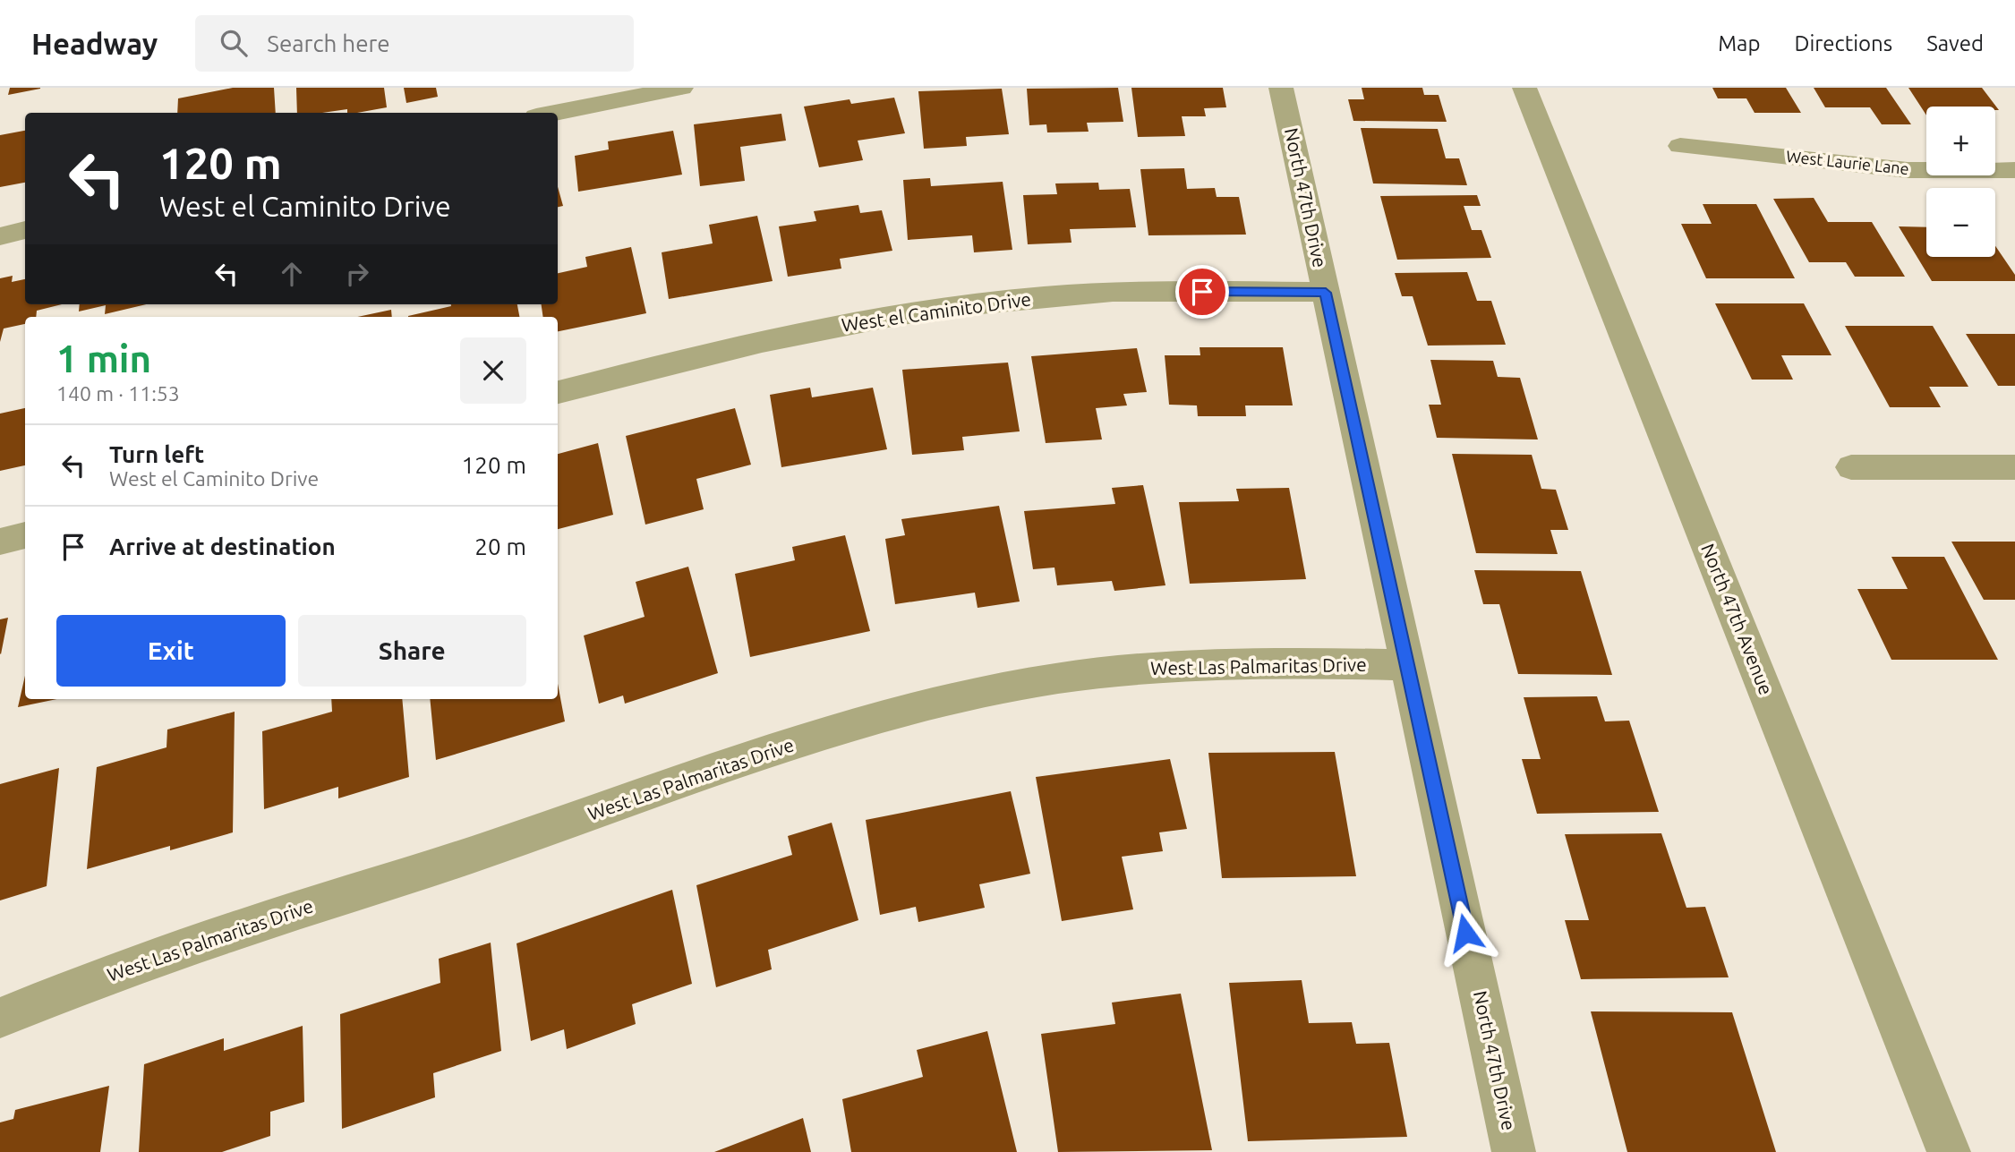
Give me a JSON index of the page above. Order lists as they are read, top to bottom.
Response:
{
  "streets": {
    "street": [
      "West Laurie Lane",
      "North 47th Drive",
      "West el Caminito Drive",
      "North 47th Avenue",
      "West Las Palmaritas Drive"
    ]
  },
  "crossings": [
    ["North 47th Drive", "West el Caminito Drive"],
    ["North 47th Drive", "West Las Palmaritas Drive"]
  ],
  "page": {
    "header": "Headway",
    "search": "Search here",
    "nav": ["Map", "Directions", "Saved"],
    "map_buttons": ["+", "−"],
    "turn": ["120 m", "West el Caminito Drive"],
    "heading": ["1 min", "140 m · 11:53"],
    "list": [
      {
        "name": "Turn left",
        "note": "West el Caminito Drive",
        "value": "120 m"
      },
      {
        "name": "Arrive at destination",
        "value": "20 m"
      }
    ],
    "buttons": ["Exit", "Share"]
  }
}
